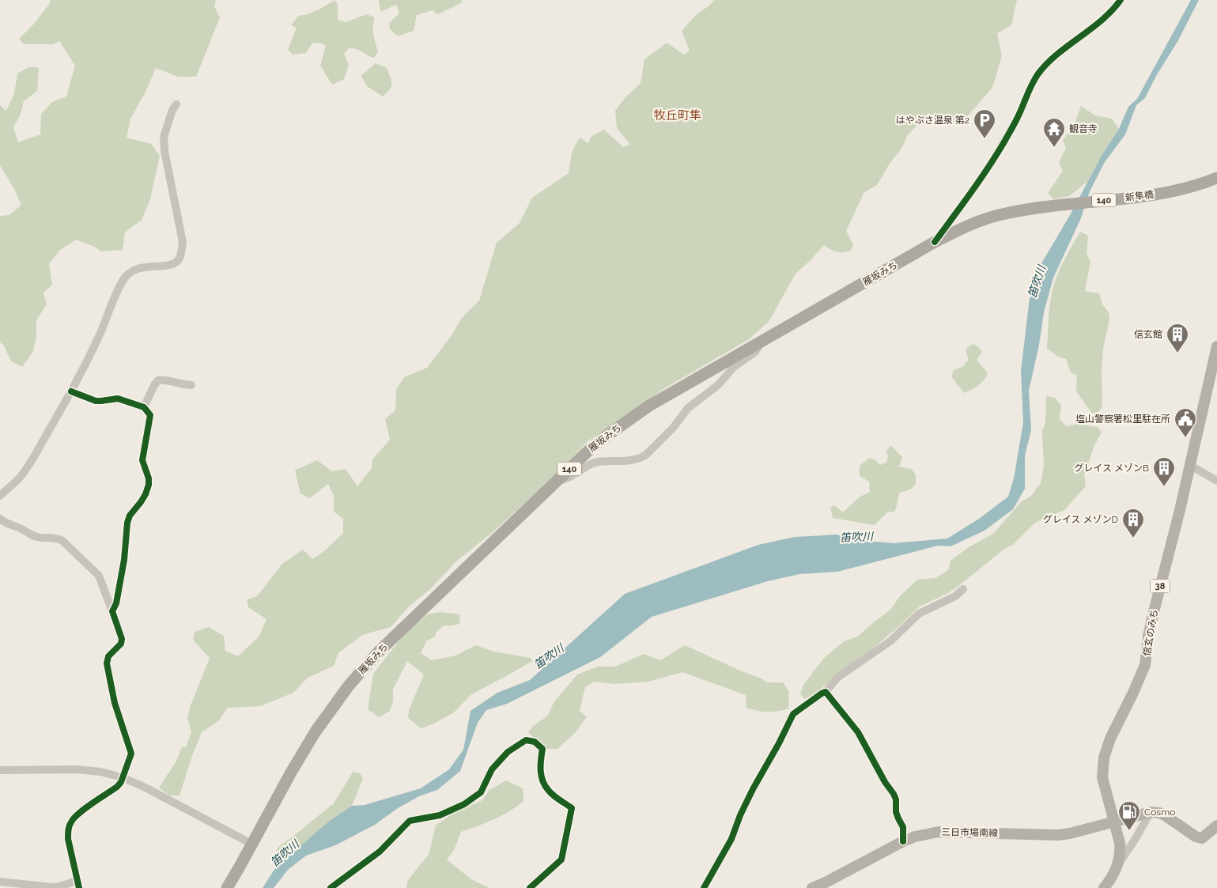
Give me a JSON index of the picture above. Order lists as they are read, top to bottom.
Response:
{
  "streets": {
    "highway": ["新隼橋", "140", "雁坂みち"],
    "main road": ["38", "信玄のみち", "三日市場南線"]
  },
  "crossings": [
    ["新隼橋", "雁坂みち"],
    ["信玄のみち", "三日市場南線"]
  ],
  "districts": ["牧丘町隼"],
  "water": ["笛吹川"],
  "places": {
    "parking": ["はやぶさ温泉 第2"],
    "temple": ["観音寺"],
    "building": ["信玄館", "グレイス メゾンB", "グレイス メゾンD"],
    "public building": ["塩山警察署松里駐在所"],
    "fuel station": ["Cosmo"]
  }
}
